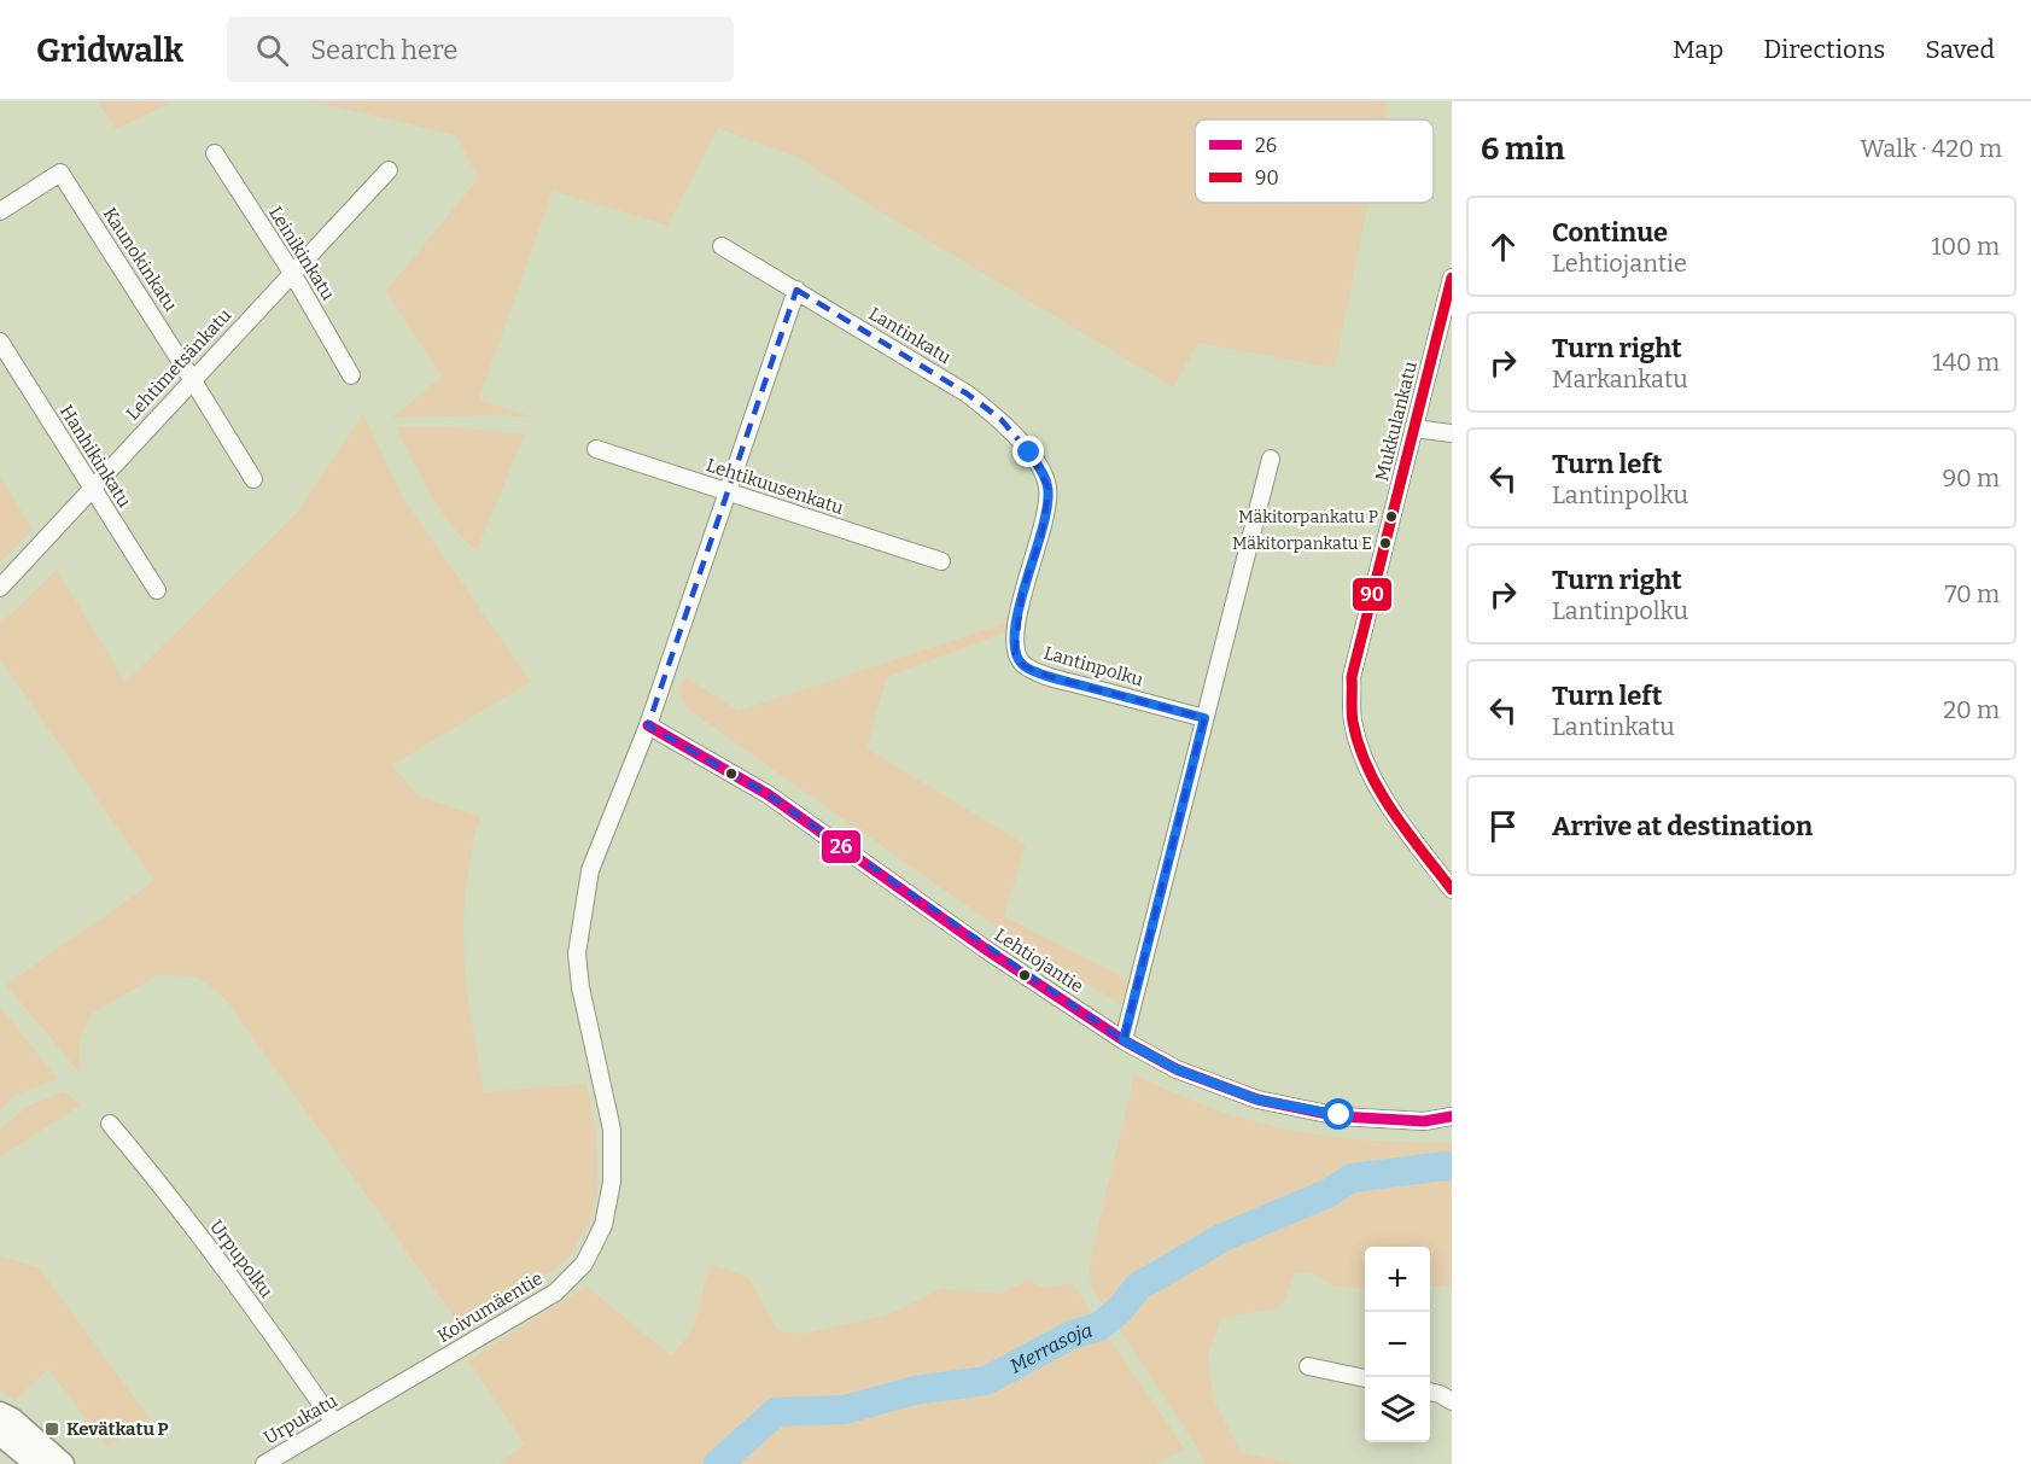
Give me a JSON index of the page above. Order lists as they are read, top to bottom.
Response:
{
  "streets": {
    "street": [
      "Leinikinkatu",
      "Kaunokinkatu",
      "Lantinkatu",
      "Lehtimetsänkatu",
      "Mukkulankatu",
      "Hanhikinkatu",
      "Lehtikuusenkatu",
      "Lantinpolku",
      "Lehtiojantie",
      "Urpupolku",
      "Koivumäentie",
      "Urpukatu"
    ]
  },
  "crossings": [
    ["Leinikinkatu", "Lehtimetsänkatu"],
    ["Kaunokinkatu", "Lehtimetsänkatu"],
    ["Lantinkatu", "Lantinpolku"],
    ["Lantinkatu", "Koivumäentie"],
    ["Lehtimetsänkatu", "Hanhikinkatu"],
    ["Lehtikuusenkatu", "Koivumäentie"],
    ["Lehtiojantie", "Koivumäentie"],
    ["Urpupolku", "Urpukatu"],
    ["Koivumäentie", "Urpukatu"]
  ],
  "water": ["Merrasoja"],
  "places": {
    "other": ["Mäkitorpankatu P", "Mäkitorpankatu E"],
    "transit": ["Kevätkatu P"]
  },
  "lines": ["transit line 90", "transit line 26"],
  "legend": ["26", "90"],
  "page": {
    "header": "Gridwalk",
    "search": "Search here",
    "nav": ["Map", "Directions", "Saved"],
    "heading": ["6 min", "Walk · 420 m"],
    "list": [
      ["Continue", "Lehtiojantie", "100 m"],
      ["Turn right", "Markankatu", "140 m"],
      ["Turn left", "Lantinpolku", "90 m"],
      ["Turn right", "Lantinpolku", "70 m"],
      ["Turn left", "Lantinkatu", "20 m"],
      "Arrive at destination"
    ],
    "map_buttons": ["+", "−"]
  }
}
